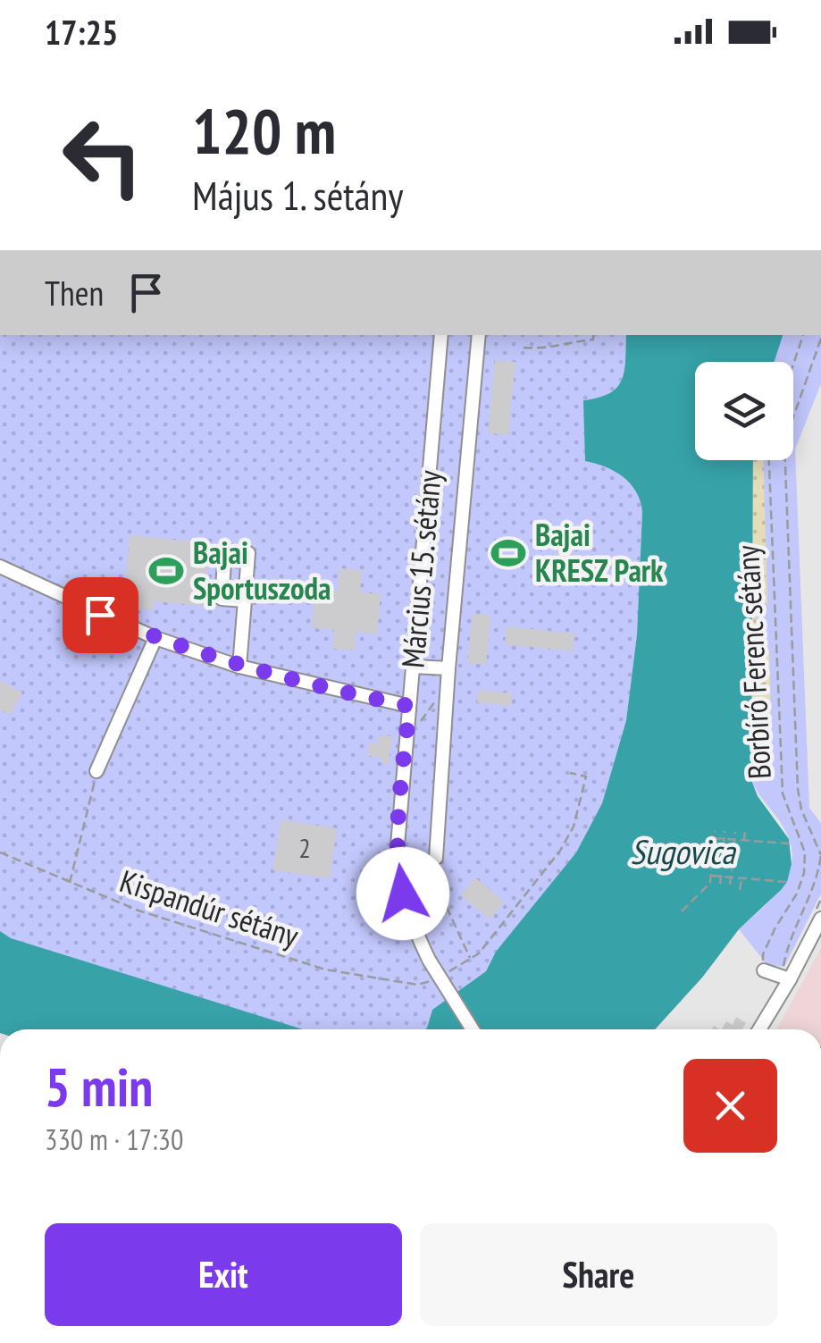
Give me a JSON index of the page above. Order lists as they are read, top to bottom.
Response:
{
  "streets": {
    "street": ["Március 15. sétány"],
    "path": ["Borbíró Ferenc sétány", "Kispandúr sétány"]
  },
  "water": ["Sugovica"],
  "places": {
    "sports": ["Bajai KRESZ Park", "Bajai Sportuszoda"]
  },
  "house_numbers": ["2"],
  "page": {
    "status": "17:25",
    "turn": ["120 m", "Május 1. sétány"],
    "then": "Then",
    "heading": ["5 min", "330 m · 17:30"],
    "buttons": ["Exit", "Share"]
  }
}
